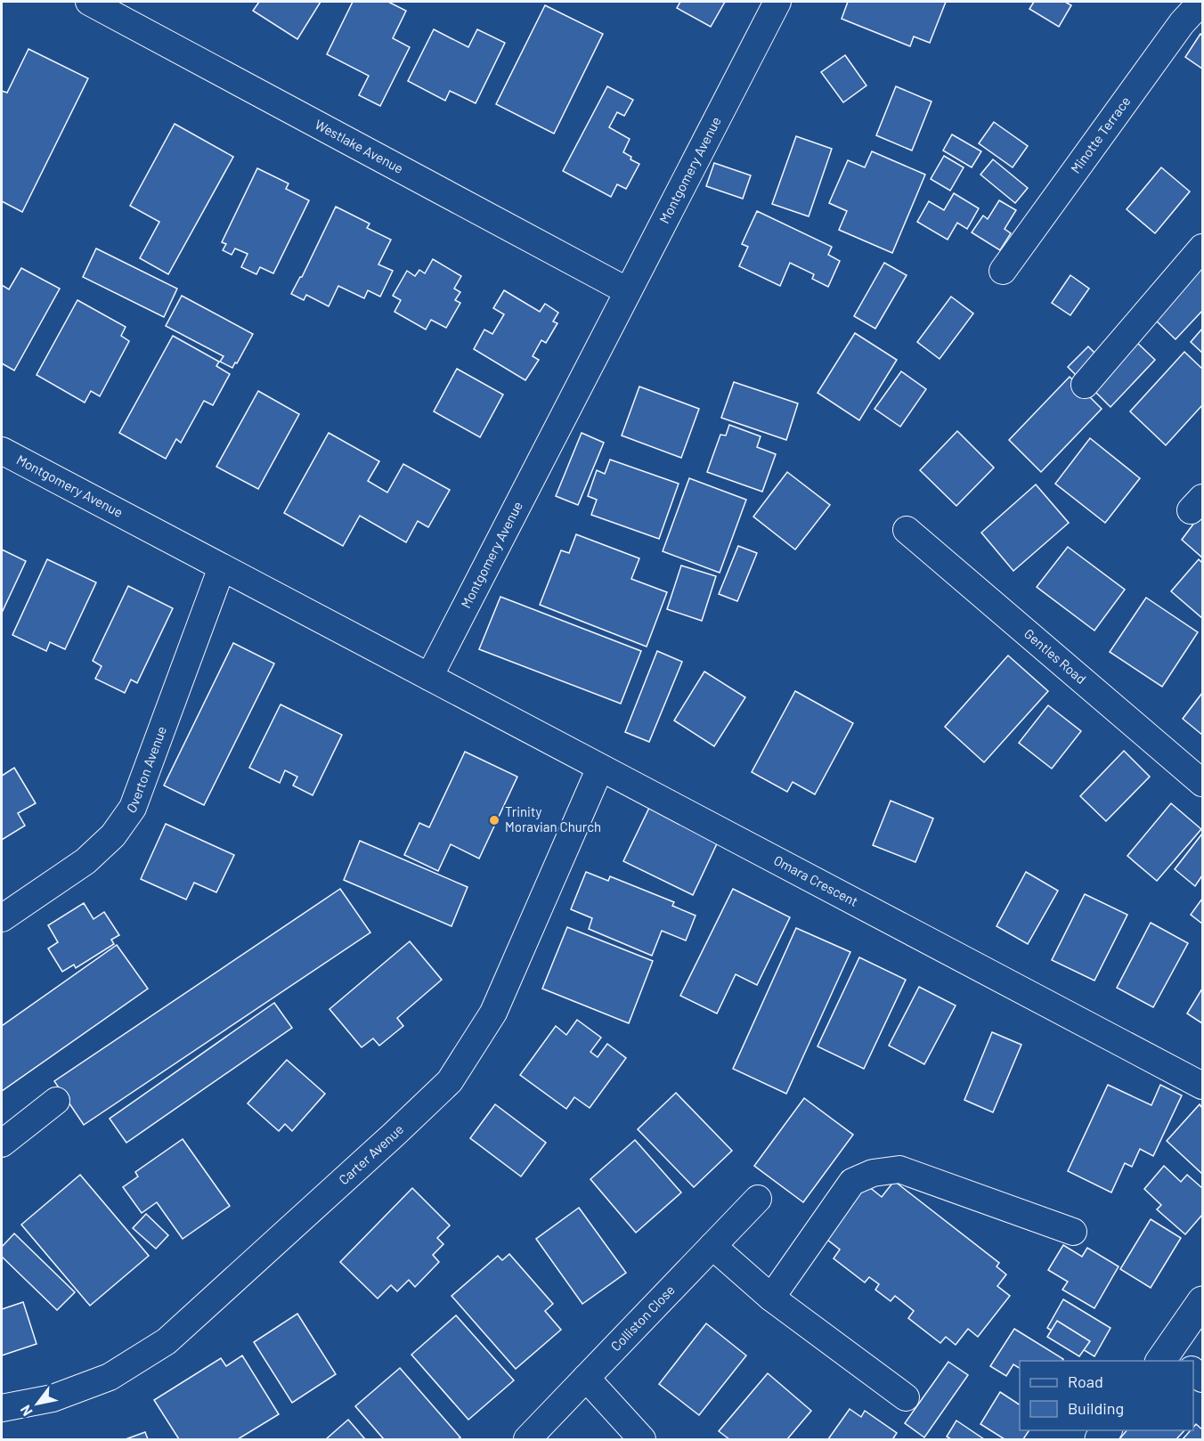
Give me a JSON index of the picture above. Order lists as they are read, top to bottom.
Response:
{
  "streets": {
    "street": [
      "Minotte Terrace",
      "Westlake Avenue",
      "Montgomery Avenue",
      "Gentles Road",
      "Overton Avenue",
      "Omara Crescent",
      "Carter Avenue",
      "Colliston Close"
    ]
  },
  "crossings": [
    ["Westlake Avenue", "Montgomery Avenue"],
    ["Montgomery Avenue", "Overton Avenue"],
    ["Montgomery Avenue", "Omara Crescent"],
    ["Omara Crescent", "Carter Avenue"]
  ],
  "places": ["Trinity Moravian Church"],
  "legend": ["Road", "Building"],
  "north": "bottom left"
}
